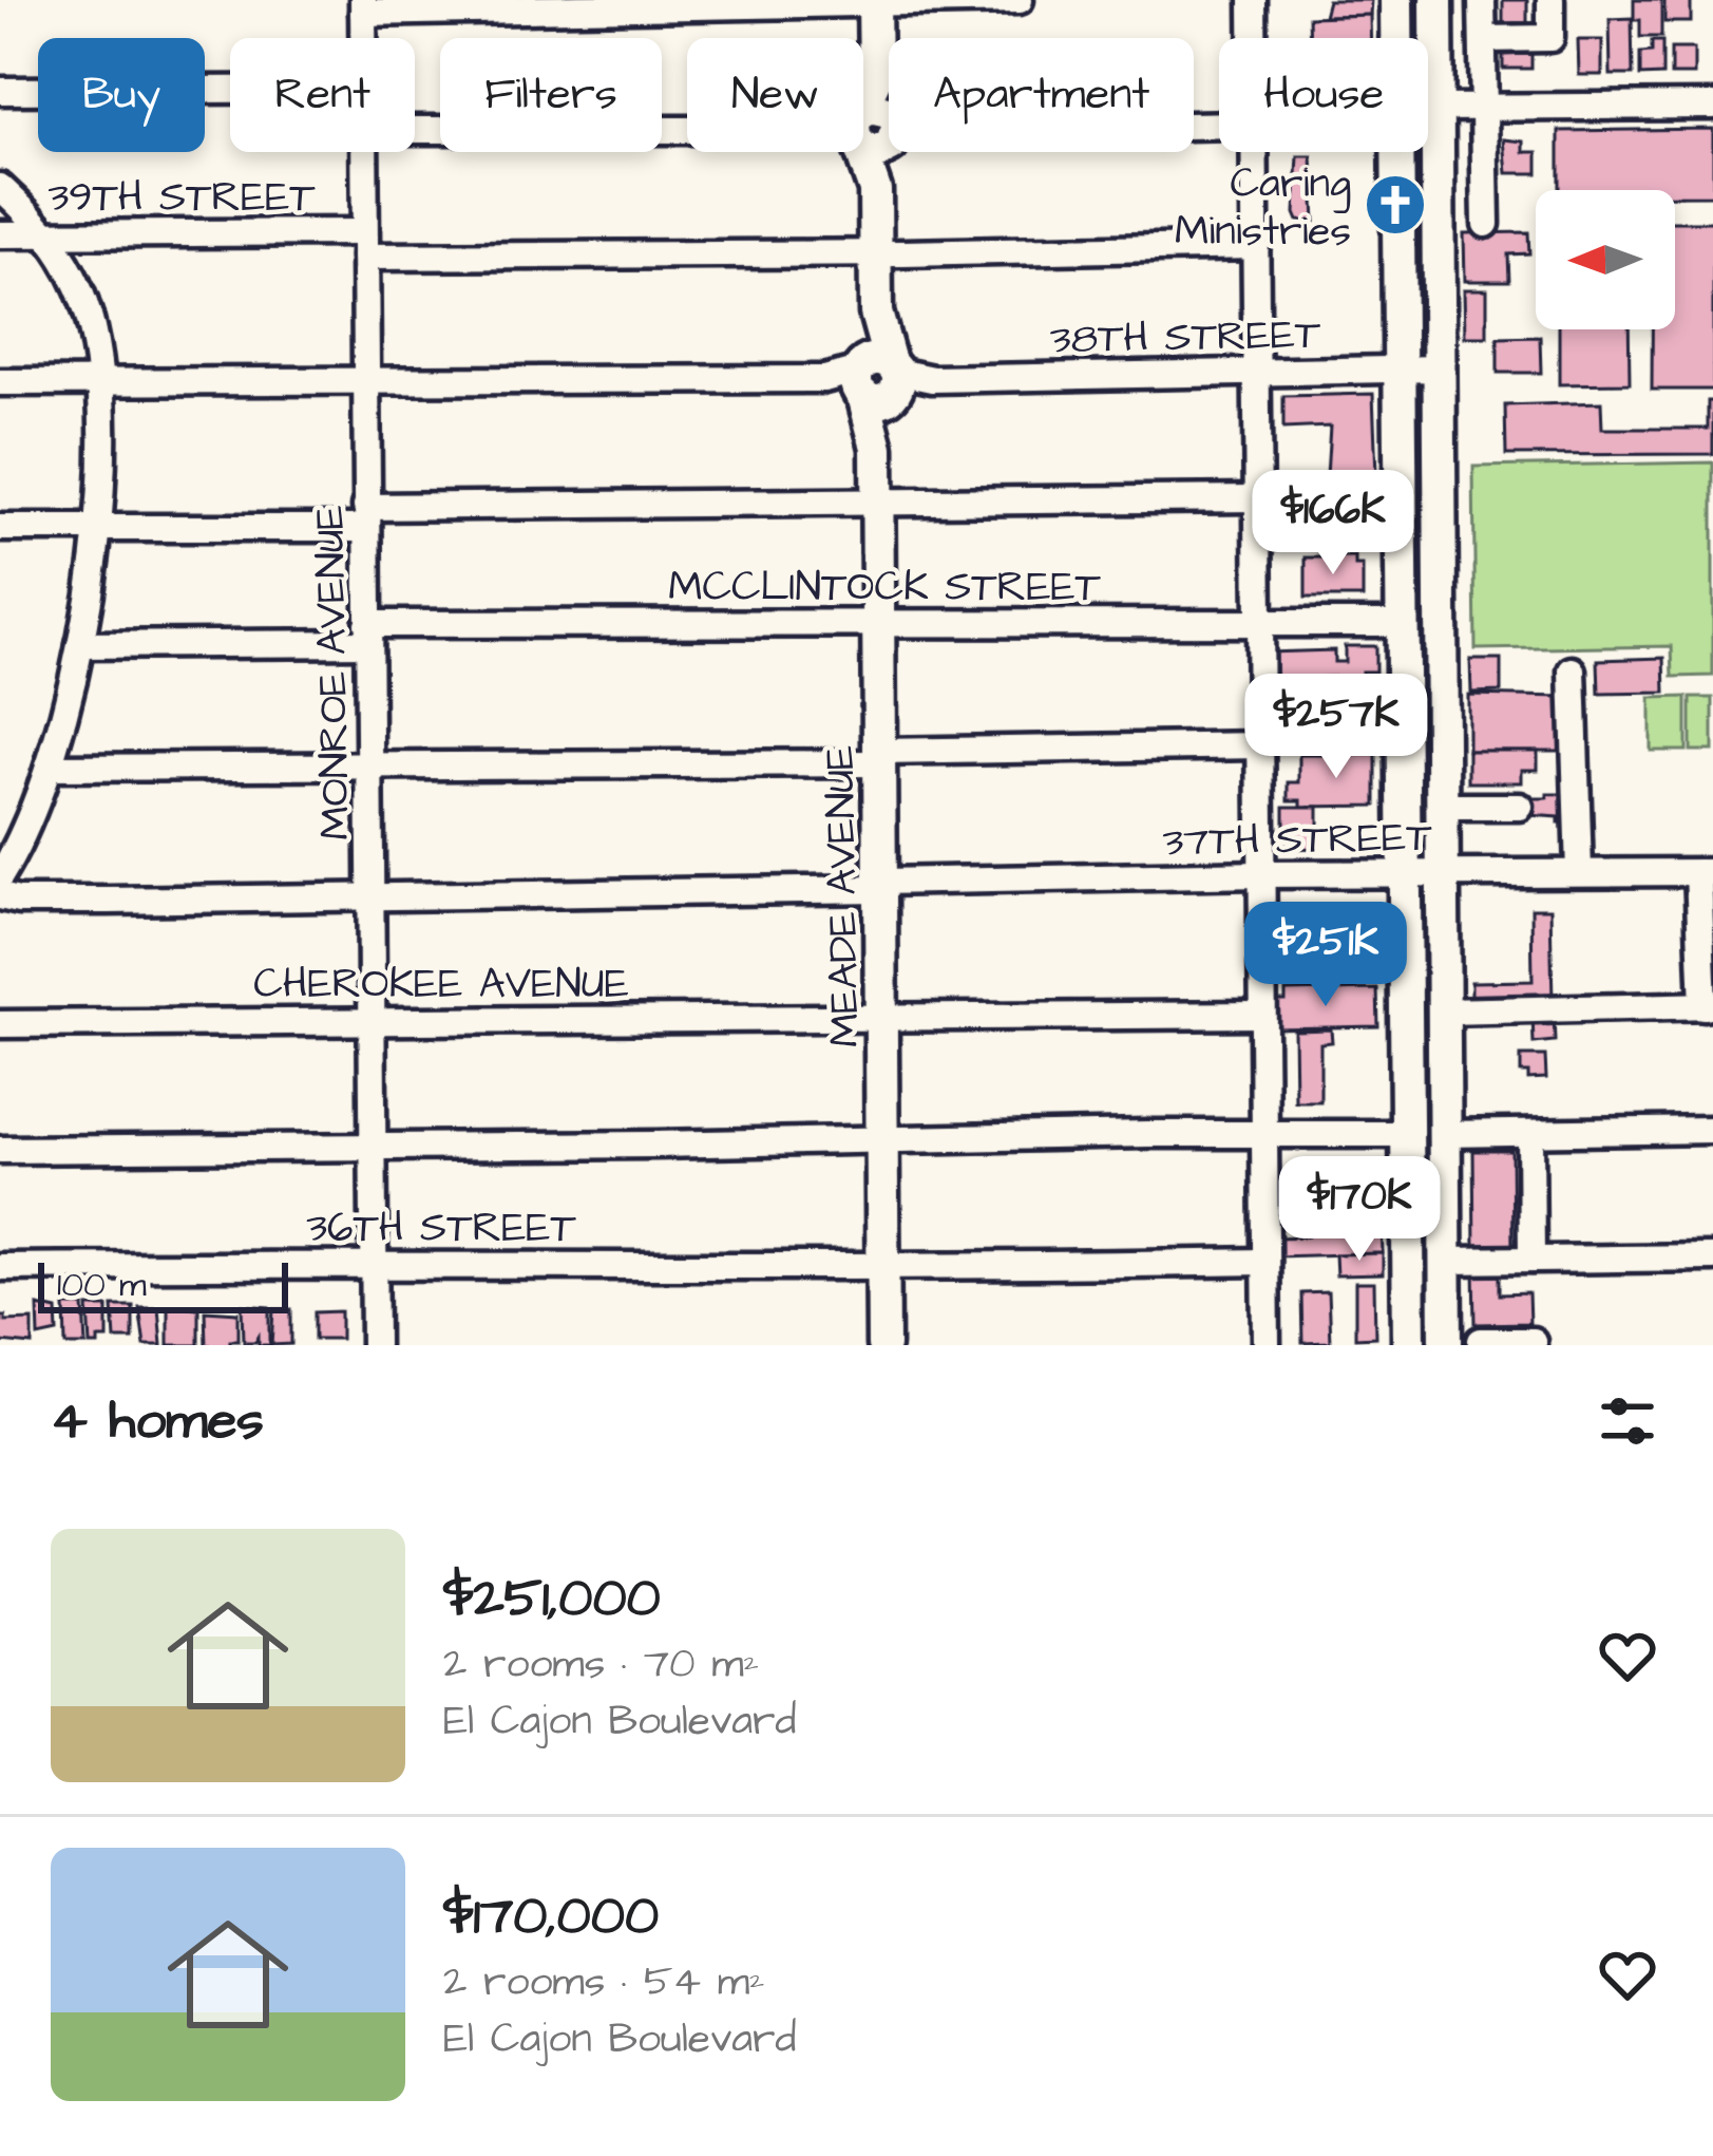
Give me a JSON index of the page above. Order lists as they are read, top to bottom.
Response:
{
  "streets": {
    "main road": ["MEADE AVENUE"],
    "street": [
      "39TH STREET",
      "38TH STREET",
      "MCCLINTOCK STREET",
      "MONROE AVENUE",
      "37TH STREET",
      "CHEROKEE AVENUE",
      "36TH STREET"
    ]
  },
  "crossings": [
    ["39TH STREET", "MONROE AVENUE"],
    ["39TH STREET", "MEADE AVENUE"],
    ["38TH STREET", "MONROE AVENUE"],
    ["38TH STREET", "MEADE AVENUE"],
    ["MCCLINTOCK STREET", "MONROE AVENUE"],
    ["MCCLINTOCK STREET", "MEADE AVENUE"],
    ["MONROE AVENUE", "37TH STREET"],
    ["MONROE AVENUE", "CHEROKEE AVENUE"],
    ["MONROE AVENUE", "36TH STREET"],
    ["37TH STREET", "MEADE AVENUE"],
    ["MEADE AVENUE", "CHEROKEE AVENUE"],
    ["MEADE AVENUE", "36TH STREET"]
  ],
  "places": {
    "church": ["Caring Ministries"]
  },
  "scale_bar": "100 m",
  "north": "left",
  "page": {
    "chip": [
      "Buy",
      "Rent",
      "Filters",
      "New",
      "Apartment",
      "House"
    ],
    "price": [
      "$166K",
      "$257K",
      "$251K",
      "$170K"
    ],
    "scale": "100 m",
    "heading": "4 homes",
    "list": [
      {
        "name": "$251,000",
        "note": "2 rooms · 70 m² · El Cajon Boulevard"
      },
      {
        "name": "$170,000",
        "note": "2 rooms · 54 m² · El Cajon Boulevard"
      }
    ]
  }
}
